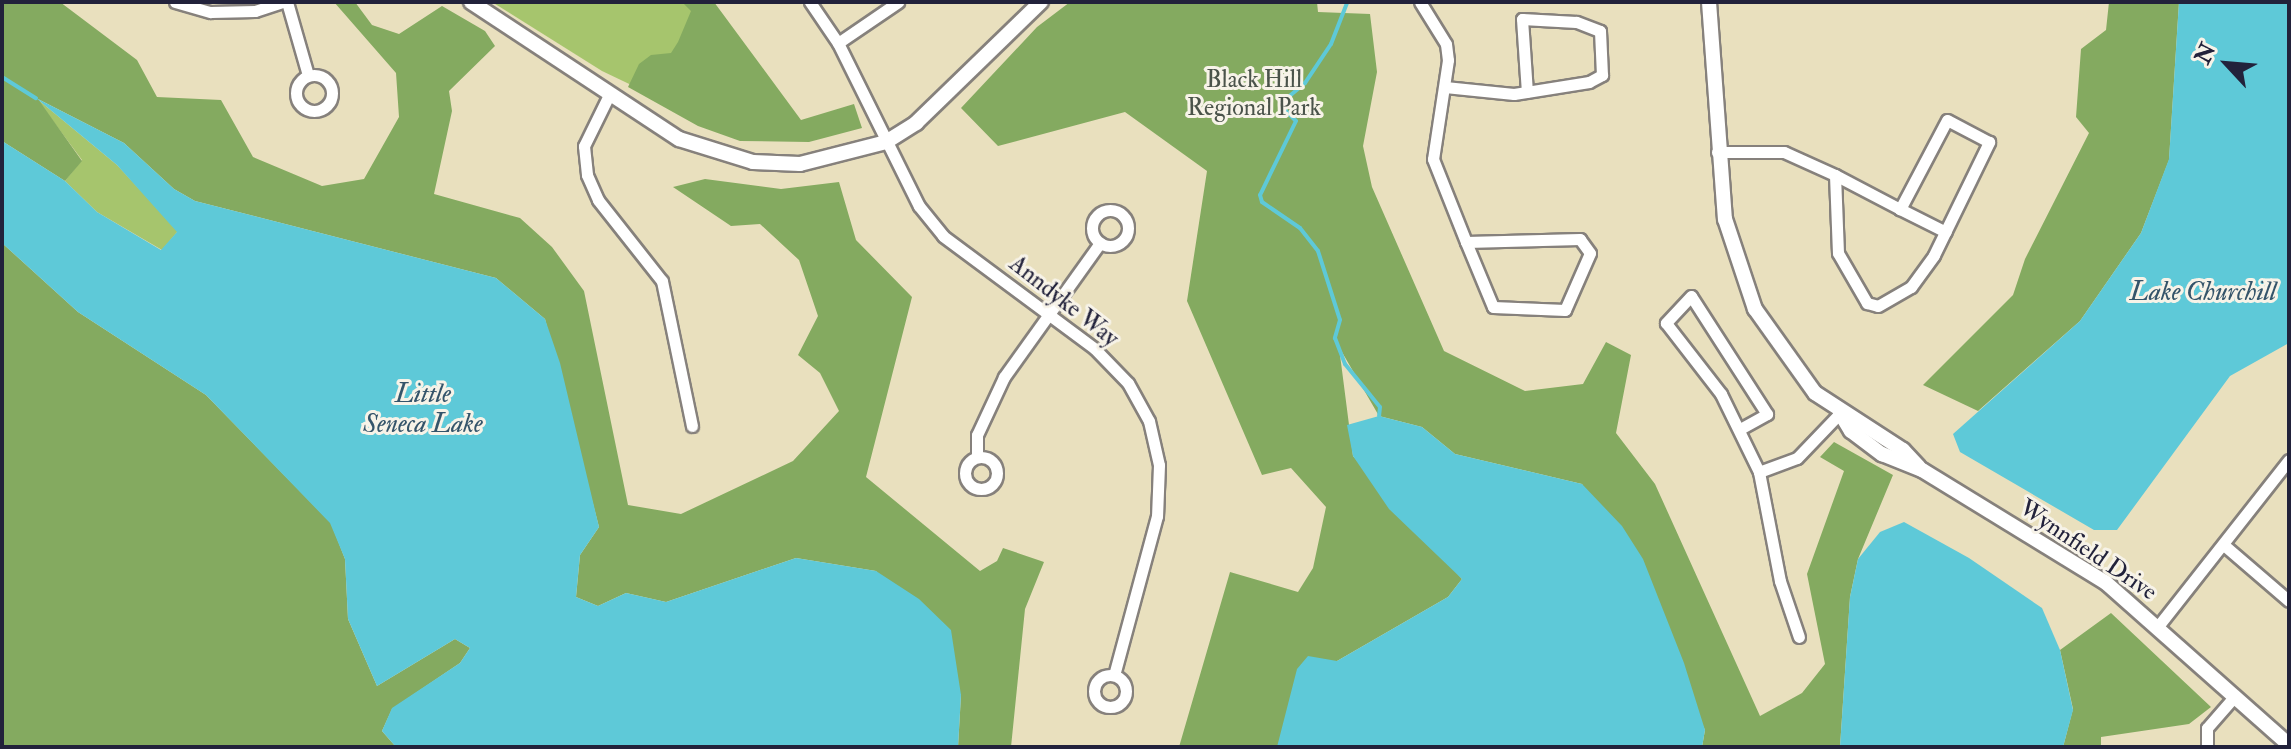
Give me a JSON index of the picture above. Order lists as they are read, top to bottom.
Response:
{
  "streets": {
    "street": ["Anndyke Way", "Wynnfield Drive"]
  },
  "water": ["Lake Churchill", "Little Seneca Lake"],
  "parks": ["Black Hill Regional Park"],
  "north": "top left"
}
